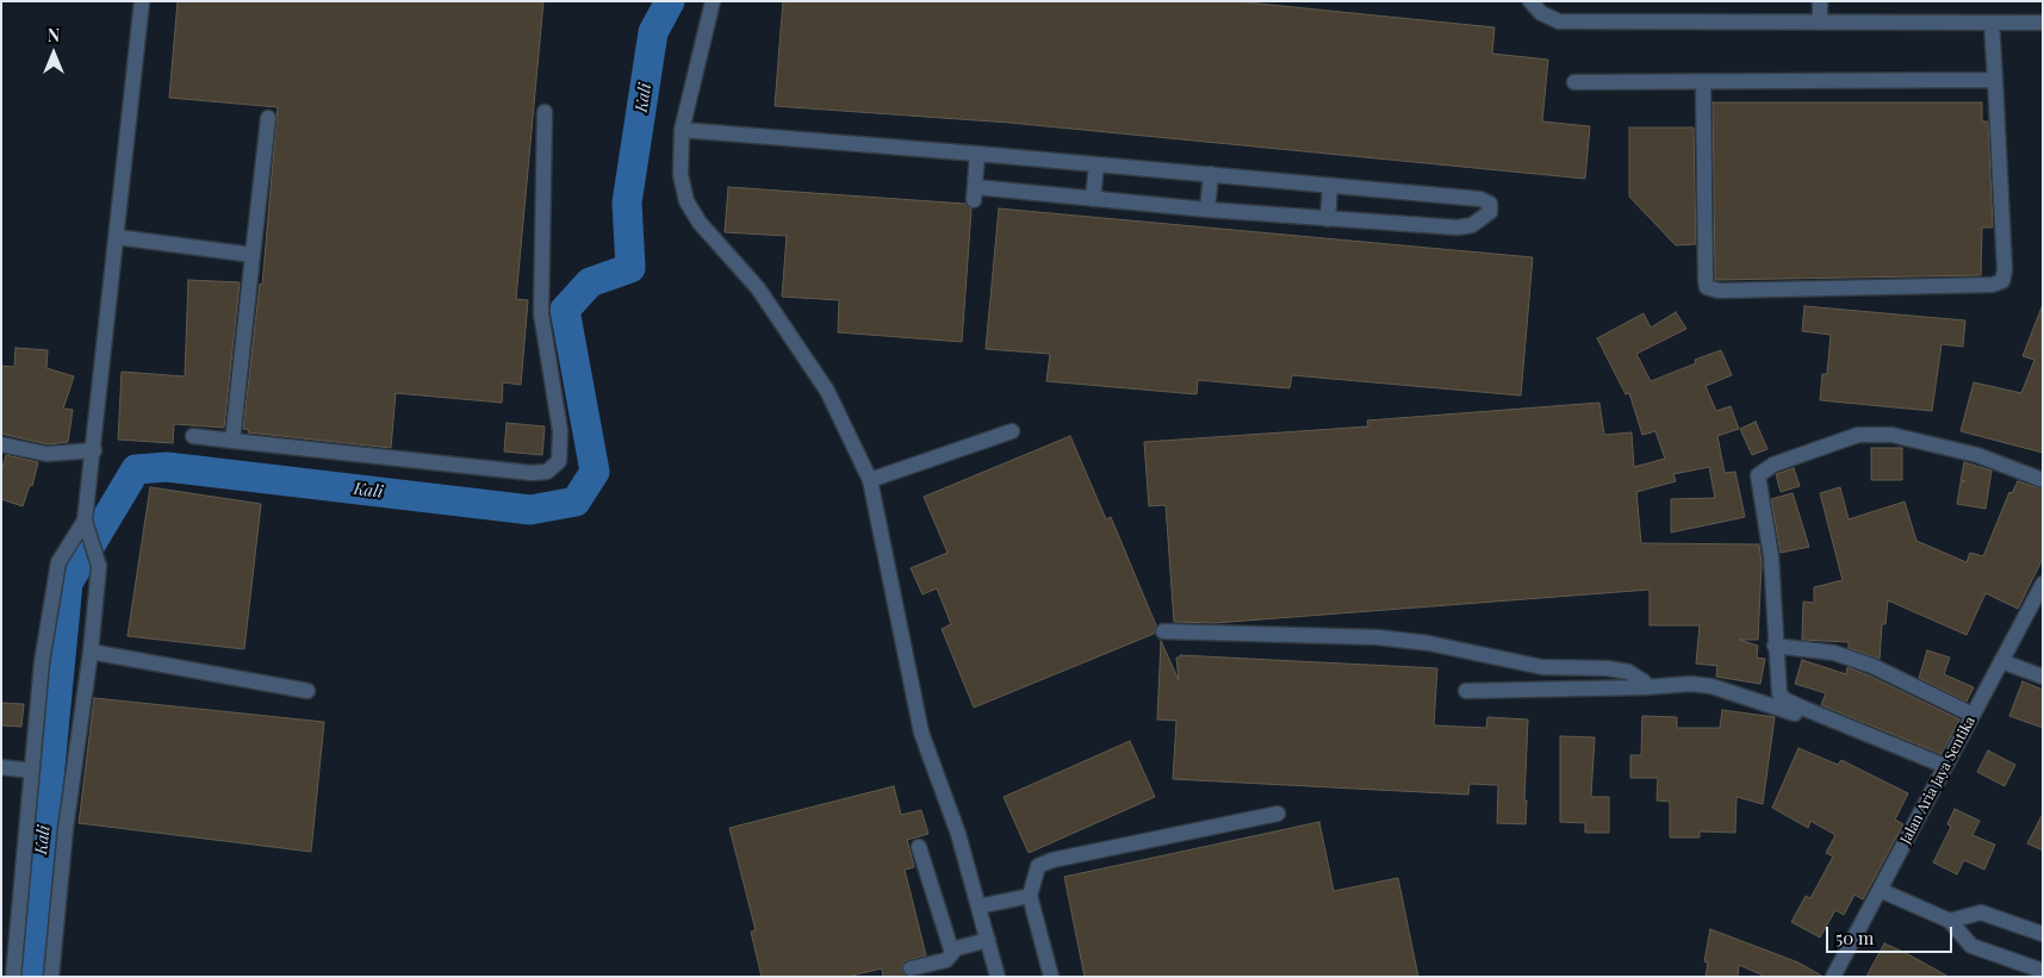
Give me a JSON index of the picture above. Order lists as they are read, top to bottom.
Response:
{
  "streets": {
    "street": ["Jalan Aria Jaya Sentika"]
  },
  "water": ["Kali"],
  "scale_bar": "50 m",
  "north": "top"
}
